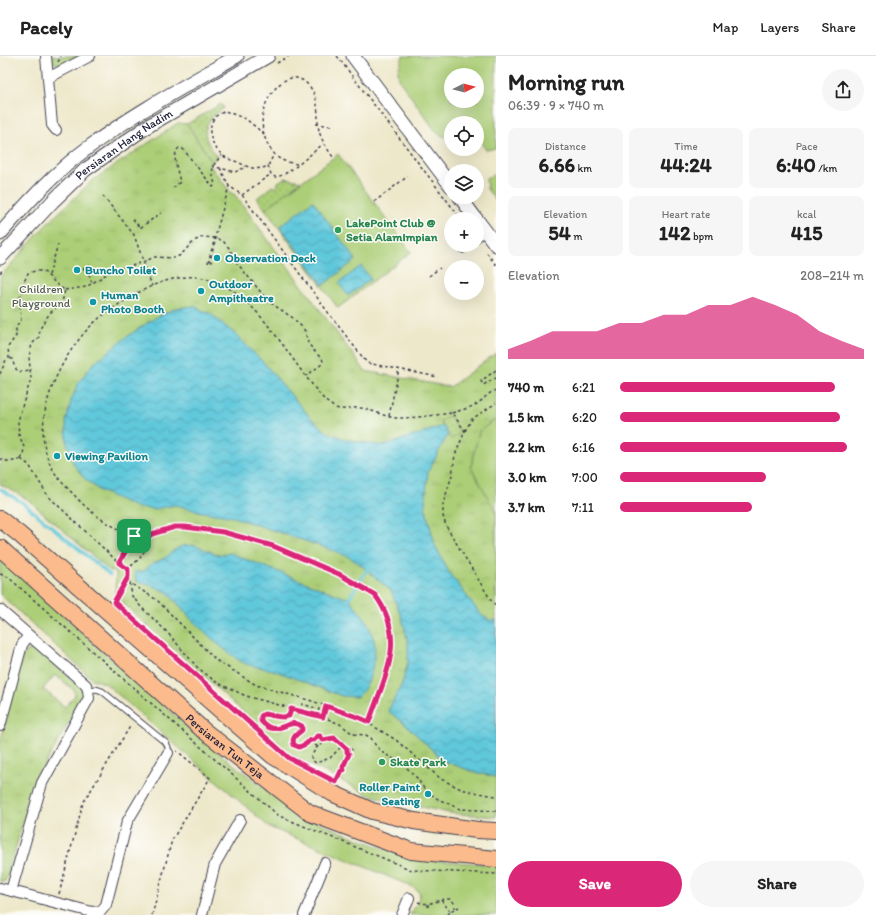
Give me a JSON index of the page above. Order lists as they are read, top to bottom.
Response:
{
  "streets": {
    "main road": ["Persiaran Tun Teja"],
    "street": ["Persiaran Hang Nadim"]
  },
  "parks": ["Children Playground"],
  "places": [
    "LakePoint Club @ Setia AlamImpian",
    "Observation Deck",
    "Buncho Toilet",
    "Outdoor Ampitheatre",
    "Human Photo Booth",
    "Viewing Pavilion",
    "Skate Park",
    "Roller Paint Seating"
  ],
  "north": "right",
  "page": {
    "header": "Pacely",
    "nav": ["Map", "Layers", "Share"],
    "heading": ["Morning run", "06:39 · 9 × 740 m"],
    "map_buttons": ["+", "−"],
    "stats": [
      ["Distance", "6.66 km"],
      ["Time", "44:24"],
      ["Pace", "6:40 /km"],
      ["Elevation", "54 m"],
      ["Heart rate", "142 bpm"],
      ["kcal", "415"]
    ],
    "chart": ["Elevation", "208–214 m"],
    "list": [
      {
        "name": "740 m",
        "note": "6:21"
      },
      {
        "name": "1.5 km",
        "note": "6:20"
      },
      {
        "name": "2.2 km",
        "note": "6:16"
      },
      {
        "name": "3.0 km",
        "note": "7:00"
      },
      {
        "name": "3.7 km",
        "note": "7:11"
      }
    ],
    "buttons": ["Save", "Share"]
  }
}
